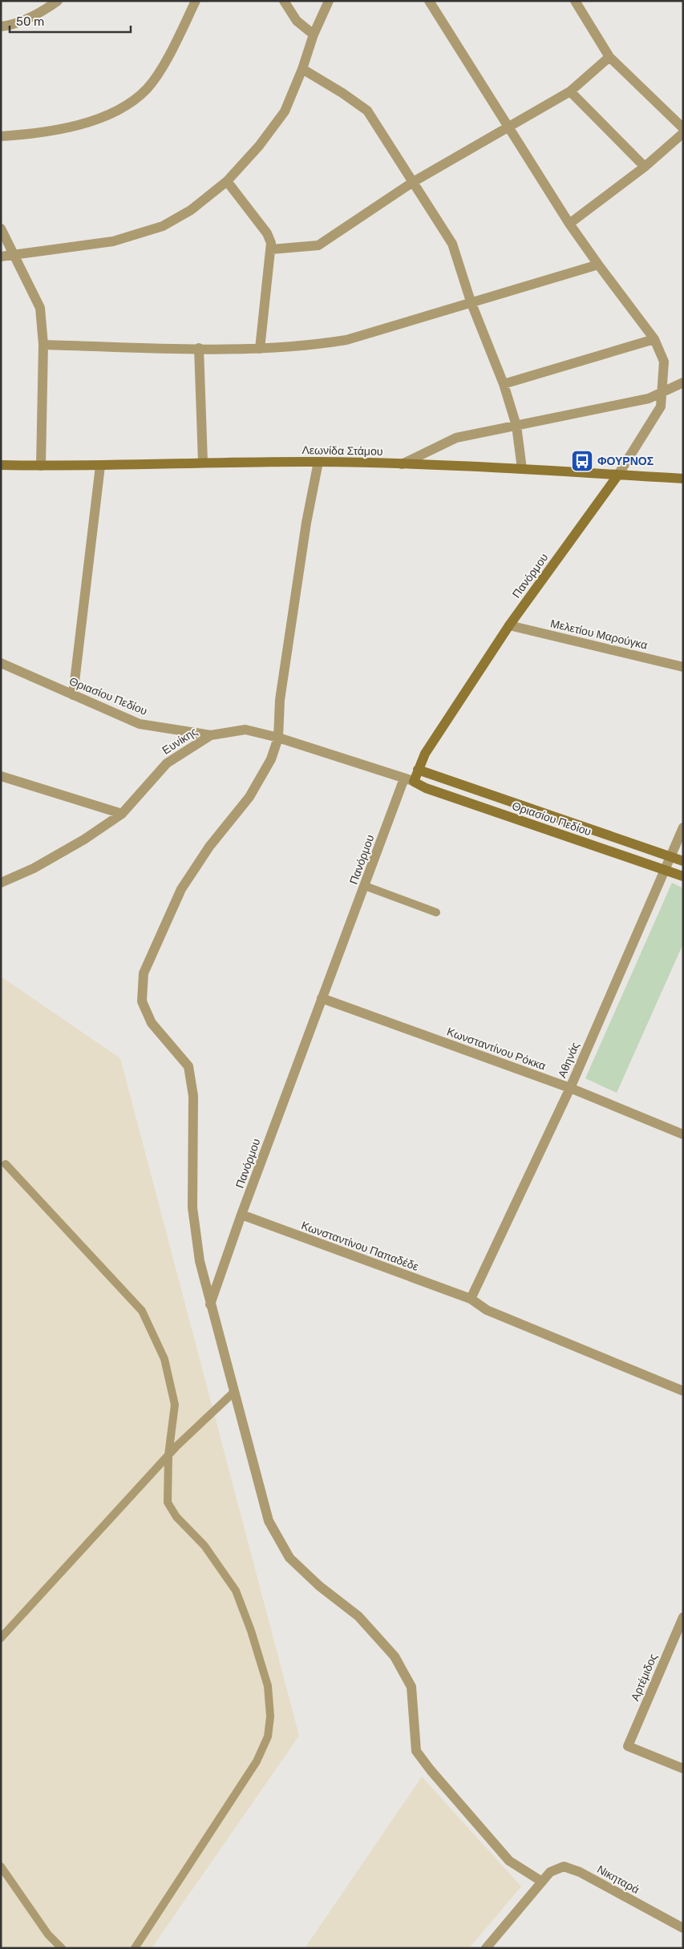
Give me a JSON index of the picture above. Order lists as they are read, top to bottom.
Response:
{
  "streets": {
    "main road": ["Λεωνίδα Στάμου", "Πανόρμου", "Θριασίου Πεδίου"],
    "street": [
      "Μελετίου Μαρούγκα",
      "Ευνίκης",
      "Κωνσταντίνου Ρόκκα",
      "Αθηνάς",
      "Κωνσταντίνου Παπαδέδε",
      "Αρτέμιδος",
      "Νικηταρά"
    ]
  },
  "crossings": [
    ["Λεωνίδα Στάμου", "Πανόρμου"],
    ["Πανόρμου", "Μελετίου Μαρούγκα"],
    ["Πανόρμου", "Θριασίου Πεδίου"],
    ["Πανόρμου", "Ευνίκης"],
    ["Πανόρμου", "Κωνσταντίνου Ρόκκα"],
    ["Πανόρμου", "Κωνσταντίνου Παπαδέδε"],
    ["Θριασίου Πεδίου", "Ευνίκης"],
    ["Θριασίου Πεδίου", "Αθηνάς"],
    ["Κωνσταντίνου Ρόκκα", "Αθηνάς"],
    ["Αθηνάς", "Κωνσταντίνου Παπαδέδε"]
  ],
  "places": {
    "bus stop": ["ΦΟΥΡΝΟΣ"]
  },
  "scale_bar": "50 m"
}
